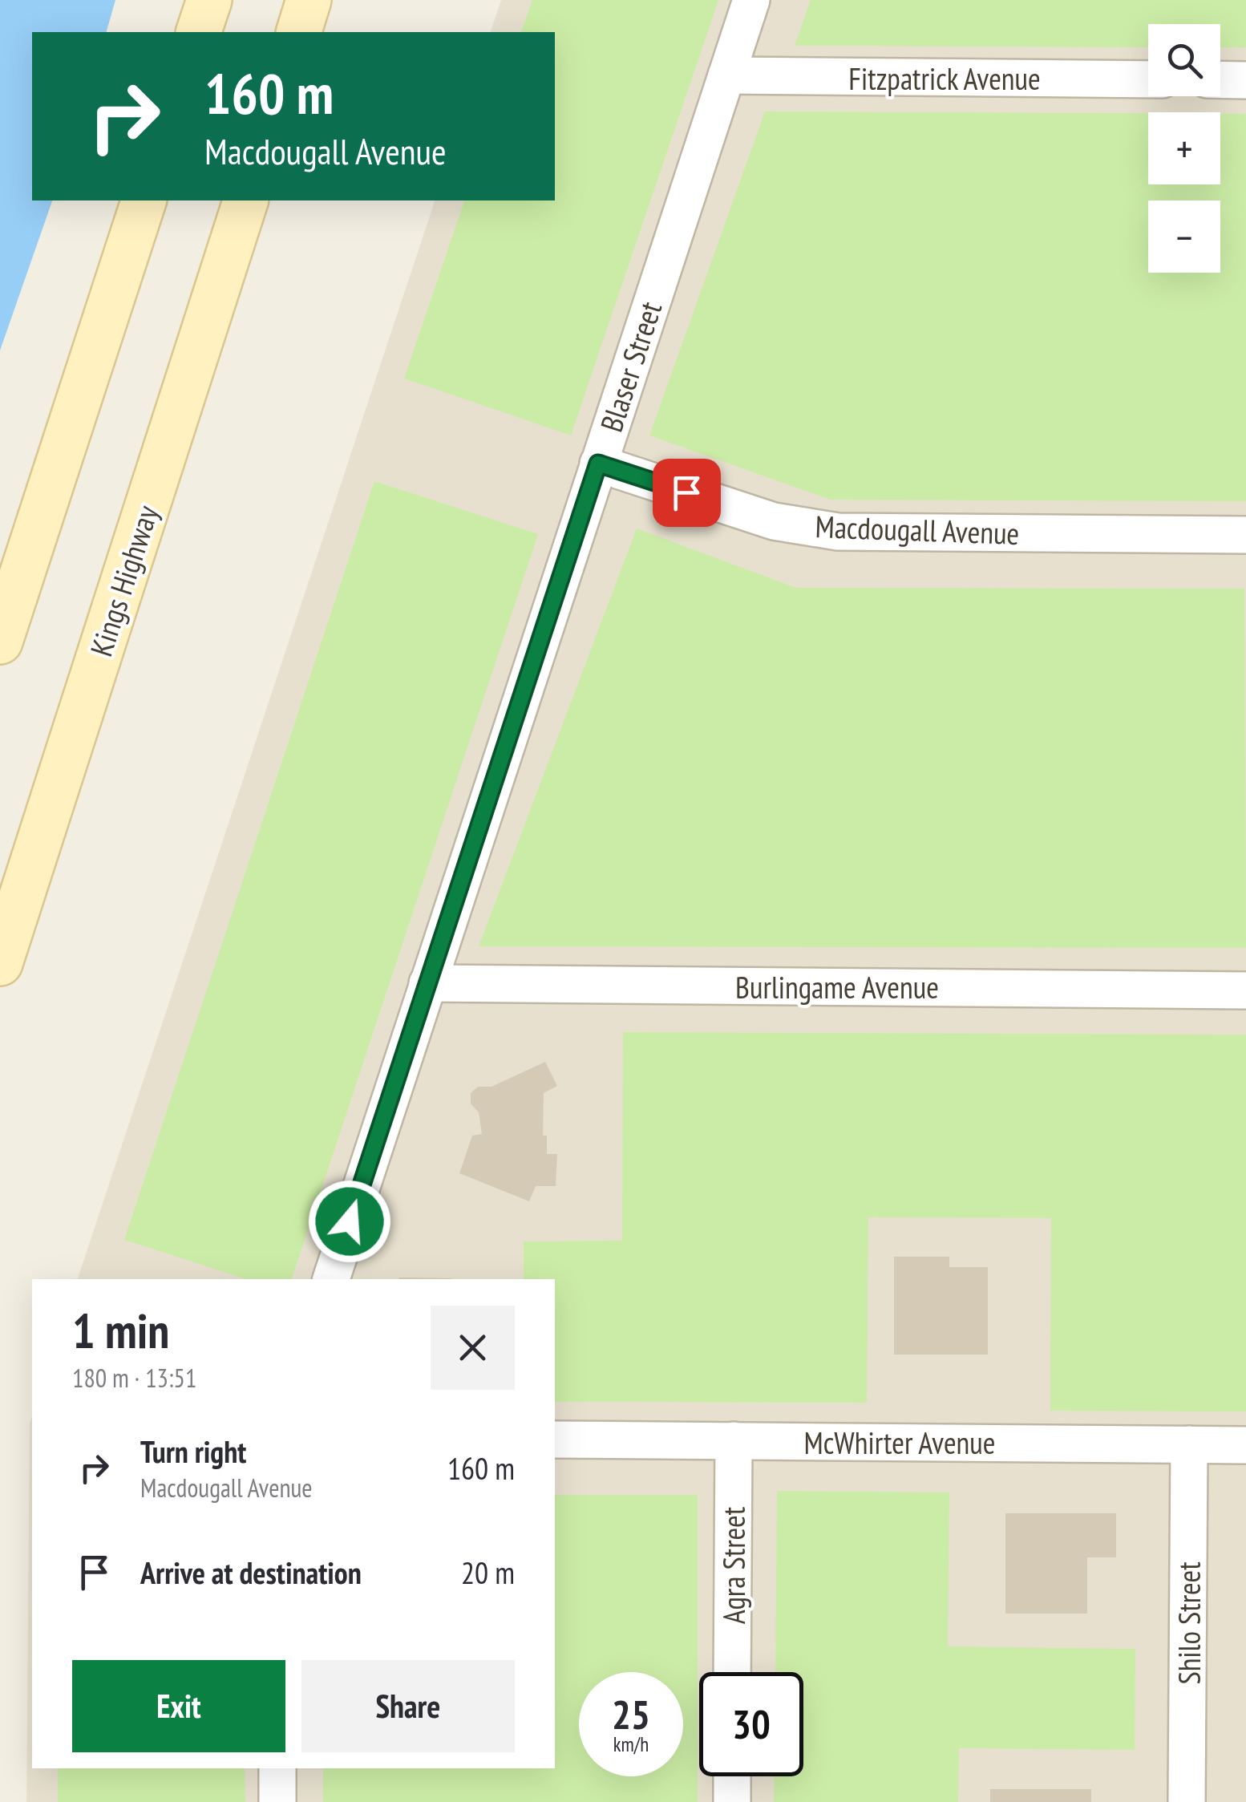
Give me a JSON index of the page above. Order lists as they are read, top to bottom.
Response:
{
  "streets": {
    "main road": ["Kings Highway"],
    "street": [
      "Fitzpatrick Avenue",
      "Blaser Street",
      "Macdougall Avenue",
      "Burlingame Avenue",
      "McWhirter Avenue",
      "Agra Street",
      "Shilo Street"
    ]
  },
  "crossings": [
    ["Fitzpatrick Avenue", "Blaser Street"],
    ["Blaser Street", "Macdougall Avenue"],
    ["Blaser Street", "Burlingame Avenue"],
    ["McWhirter Avenue", "Agra Street"],
    ["McWhirter Avenue", "Shilo Street"]
  ],
  "page": {
    "map_buttons": ["+", "−"],
    "turn": ["160 m", "Macdougall Avenue"],
    "heading": ["1 min", "180 m · 13:51"],
    "list": [
      {
        "name": "Turn right",
        "note": "Macdougall Avenue",
        "value": "160 m"
      },
      {
        "name": "Arrive at destination",
        "value": "20 m"
      }
    ],
    "buttons": ["Exit", "Share"],
    "speed": "25 km/h",
    "limit": "30"
  }
}
